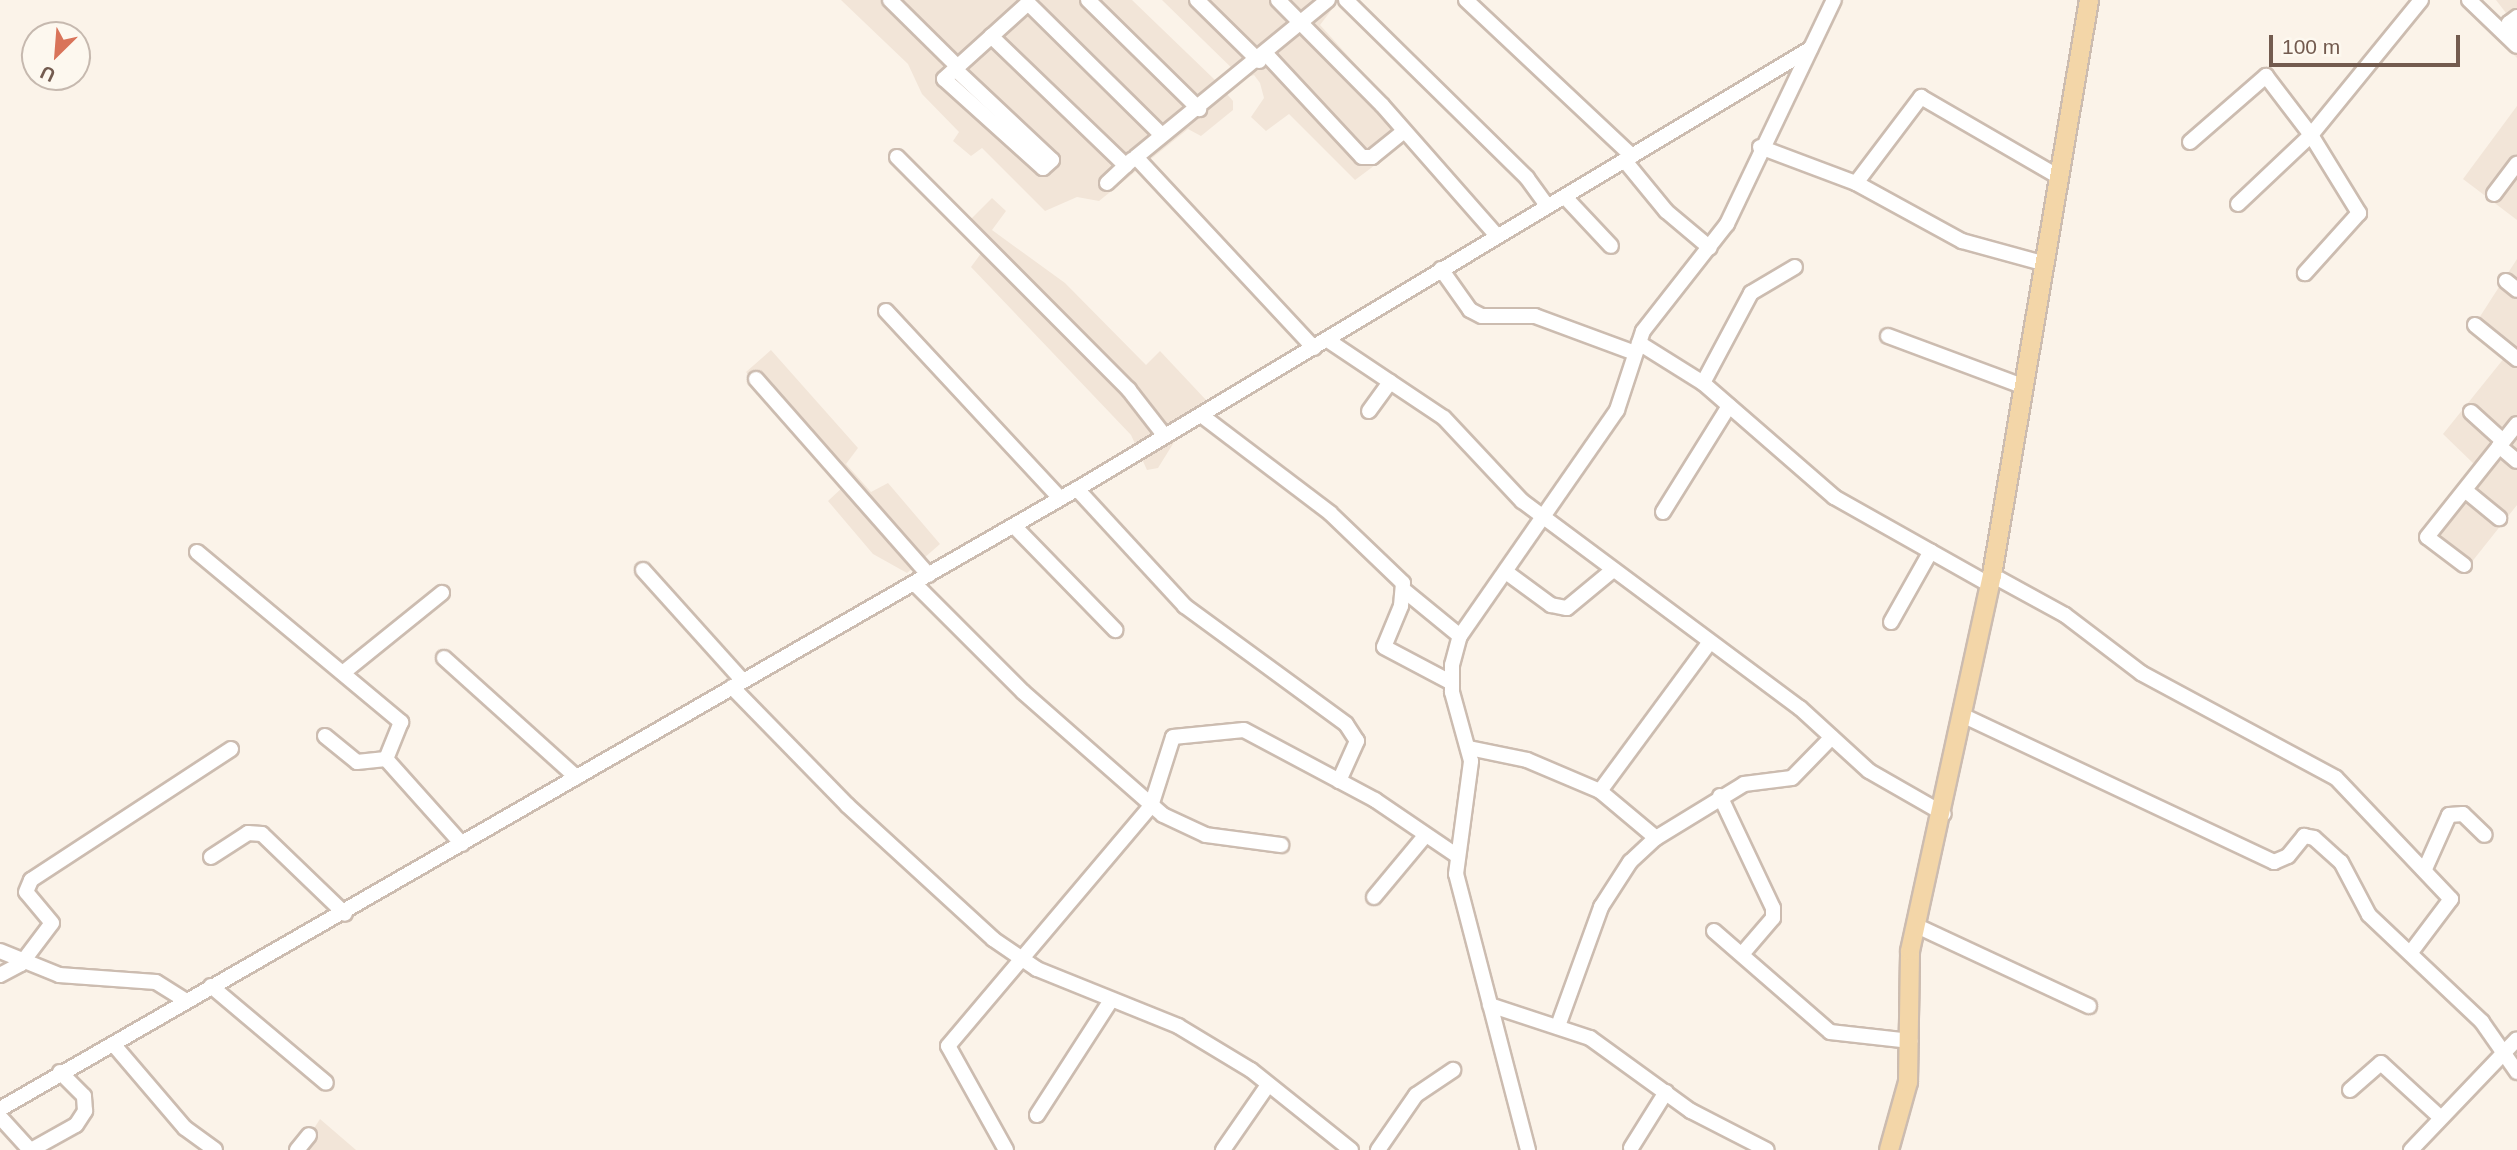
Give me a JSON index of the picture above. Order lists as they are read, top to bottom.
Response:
{
  "scale_bar": "100 m",
  "north": "bottom left"
}
